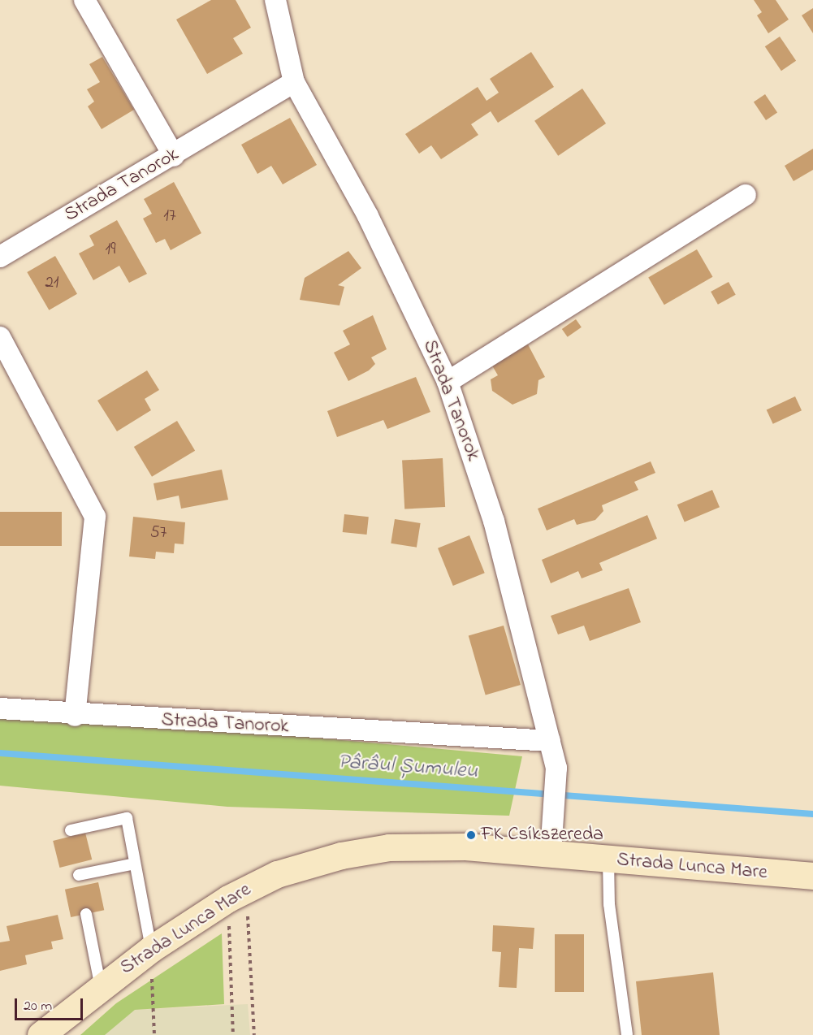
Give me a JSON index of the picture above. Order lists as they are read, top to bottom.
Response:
{
  "streets": {
    "main road": ["Strada Lunca Mare"],
    "street": ["Strada Tanorok"]
  },
  "crossings": [
    ["Strada Tanorok", "Strada Lunca Mare"]
  ],
  "water": ["Pârâul Șumuleu"],
  "places": ["FK Csíkszereda"],
  "house_numbers": [
    "17",
    "19",
    "21",
    "57"
  ],
  "scale_bar": "20 m"
}
